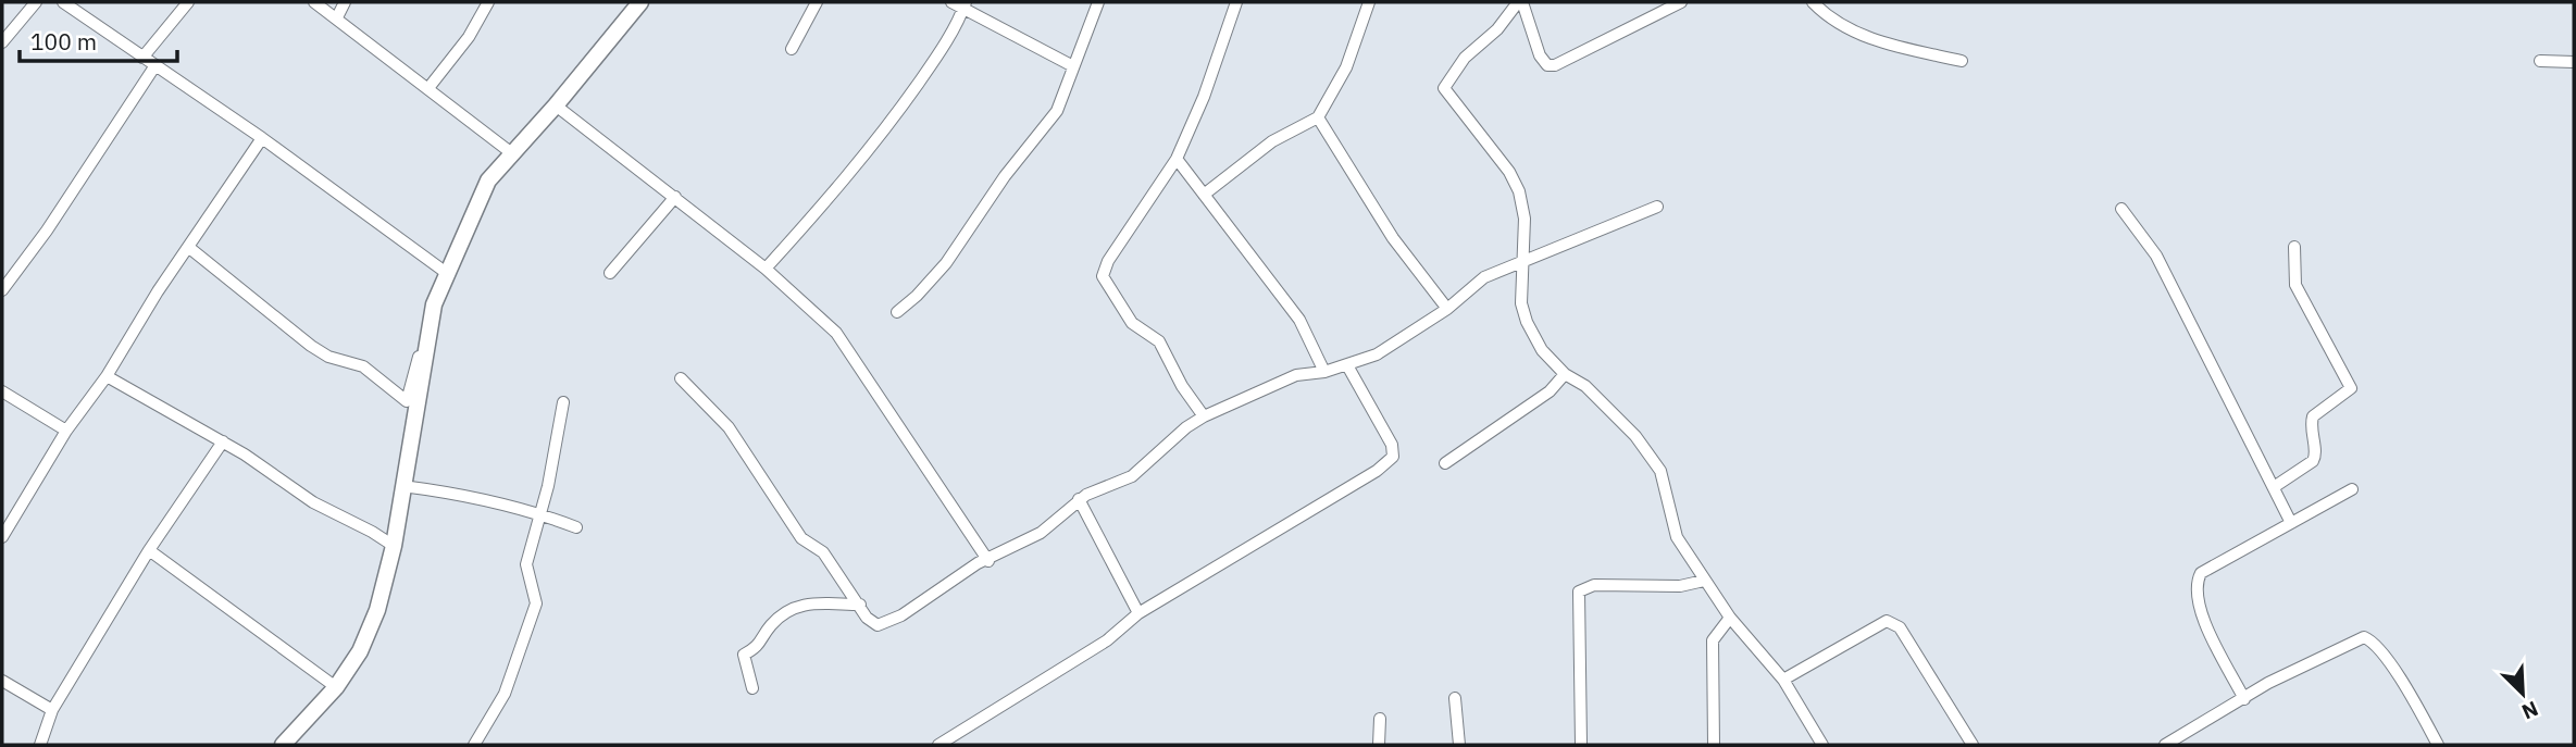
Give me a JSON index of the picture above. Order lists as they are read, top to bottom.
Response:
{
  "scale_bar": "100 m",
  "north": "bottom right"
}
